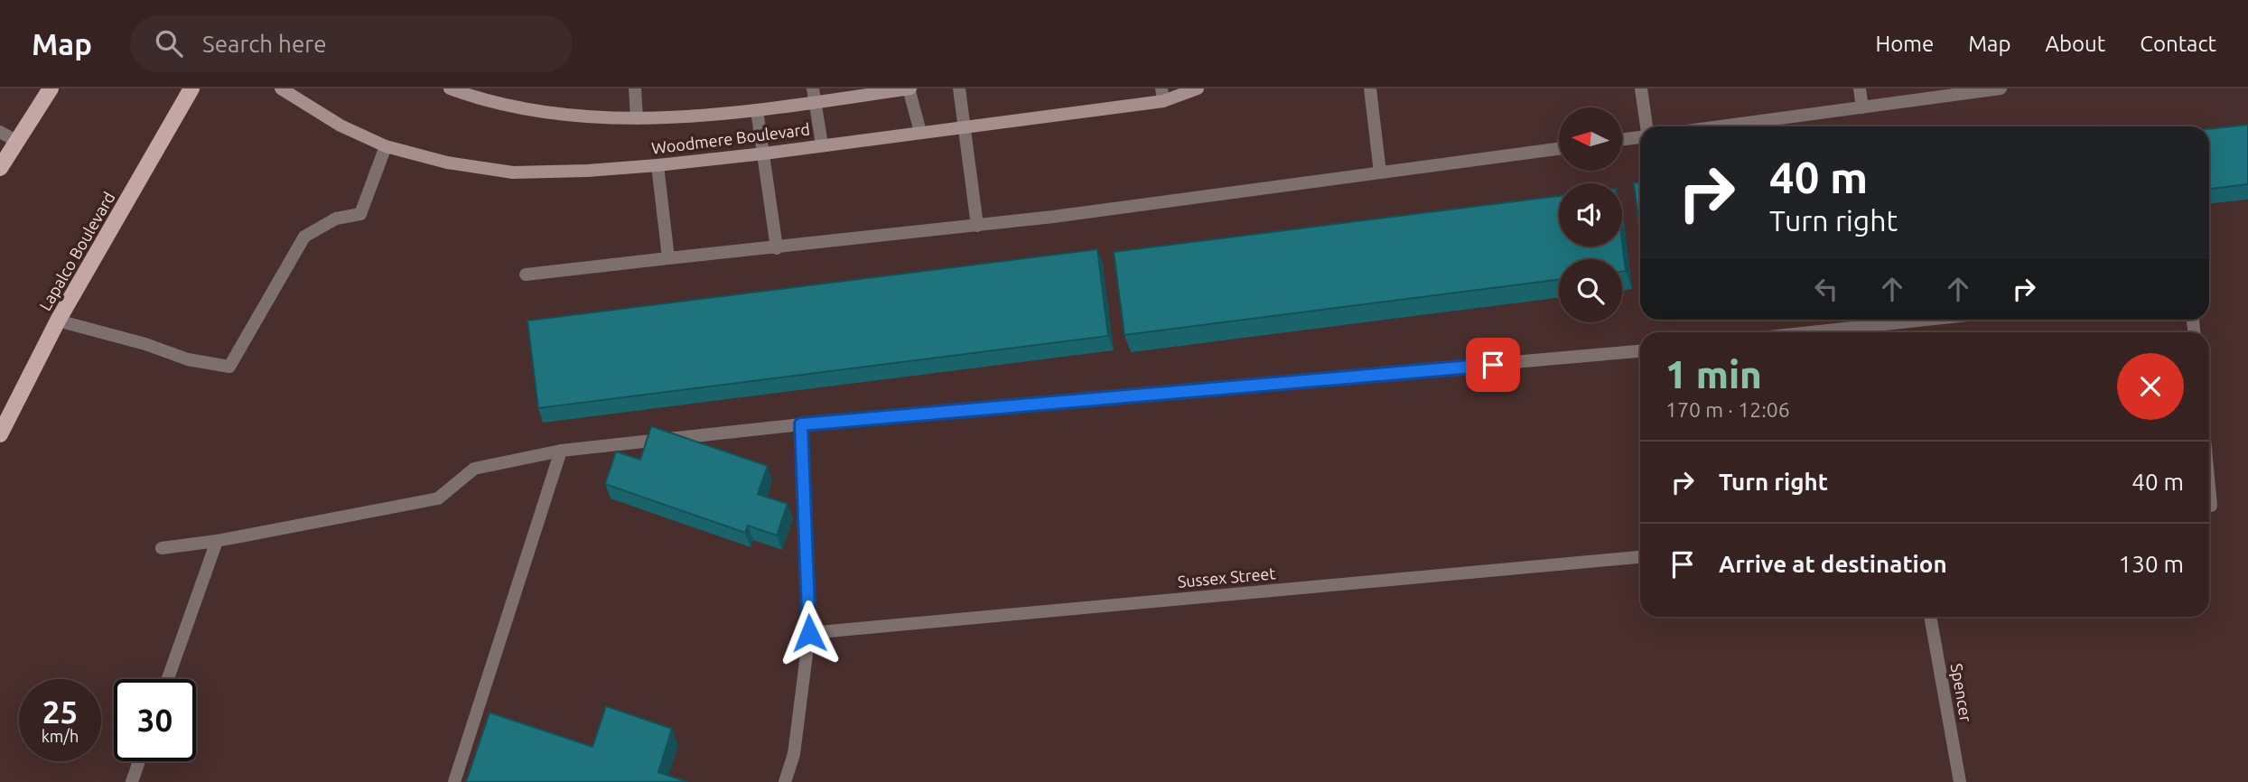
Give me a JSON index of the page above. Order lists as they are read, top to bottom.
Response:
{
  "streets": {
    "main road": ["Lapalco Boulevard"],
    "street": ["Woodmere Boulevard", "Sussex Street", "Spencer"]
  },
  "north": "left",
  "page": {
    "header": "Map",
    "search": "Search here",
    "nav": [
      "Home",
      "Map",
      "About",
      "Contact"
    ],
    "turn": ["40 m", "Turn right"],
    "heading": ["1 min", "170 m · 12:06"],
    "list": [
      {
        "name": "Turn right",
        "value": "40 m"
      },
      {
        "name": "Arrive at destination",
        "value": "130 m"
      }
    ],
    "speed": "25 km/h",
    "limit": "30"
  }
}
